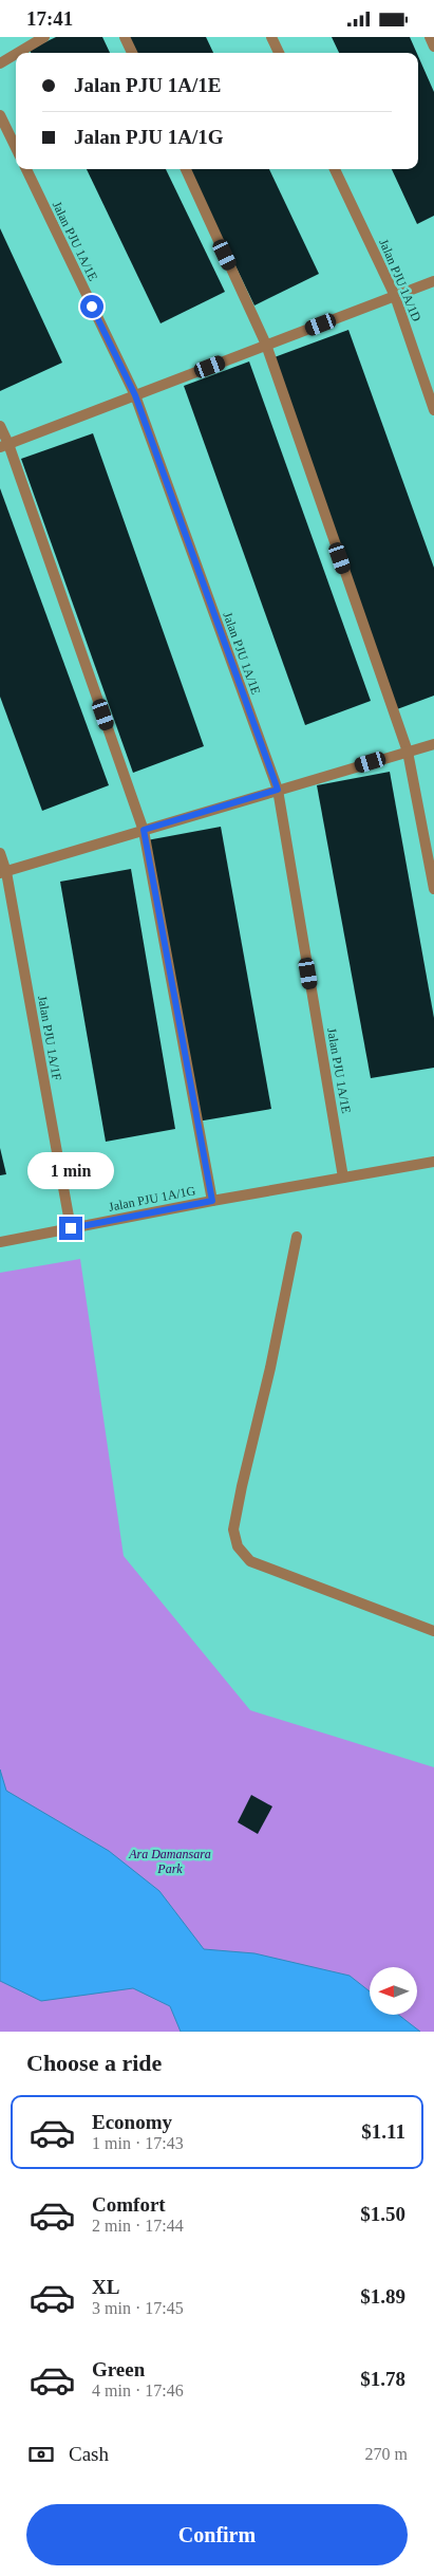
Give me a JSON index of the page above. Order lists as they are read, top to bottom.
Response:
{
  "streets": {
    "street": [
      "Jalan PJU 1A/1E",
      "Jalan PJU 1A/1D",
      "Jalan PJU 1A/1F",
      "Jalan PJU 1A/1G"
    ]
  },
  "crossings": [
    ["Jalan PJU 1A/1E", "Jalan PJU 1A/1G"],
    ["Jalan PJU 1A/1F", "Jalan PJU 1A/1G"]
  ],
  "parks": ["Ara Damansara Park"],
  "north": "left",
  "page": {
    "status": "17:41",
    "banner": ["Jalan PJU 1A/1E", "Jalan PJU 1A/1G"],
    "bubble": "1 min",
    "heading": "Choose a ride",
    "list": [
      {
        "name": "Economy",
        "note": "1 min · 17:43",
        "value": "$1.11"
      },
      {
        "name": "Comfort",
        "note": "2 min · 17:44",
        "value": "$1.50"
      },
      {
        "name": "XL",
        "note": "3 min · 17:45",
        "value": "$1.89"
      },
      {
        "name": "Green",
        "note": "4 min · 17:46",
        "value": "$1.78"
      }
    ],
    "pay": ["Cash", "270 m"],
    "buttons": "Confirm"
  }
}
